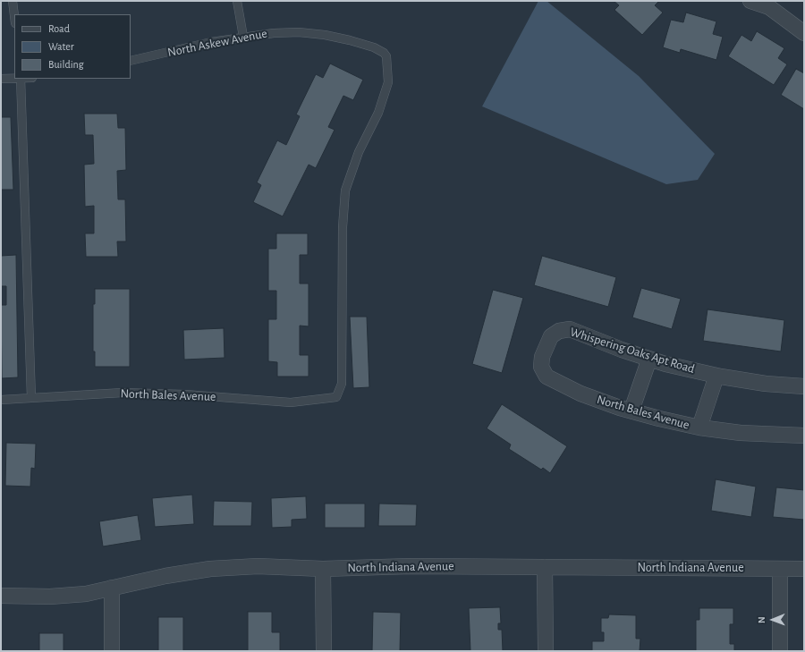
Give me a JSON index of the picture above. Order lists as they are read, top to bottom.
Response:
{
  "streets": {
    "street": ["Whispering Oaks Apt Road", "North Bales Avenue", "North Indiana Avenue"],
    "lane": ["North Askew Avenue"]
  },
  "crossings": [
    ["North Askew Avenue", "North Bales Avenue"],
    ["Whispering Oaks Apt Road", "North Bales Avenue"]
  ],
  "legend": ["Road", "Water", "Building"],
  "north": "left"
}
